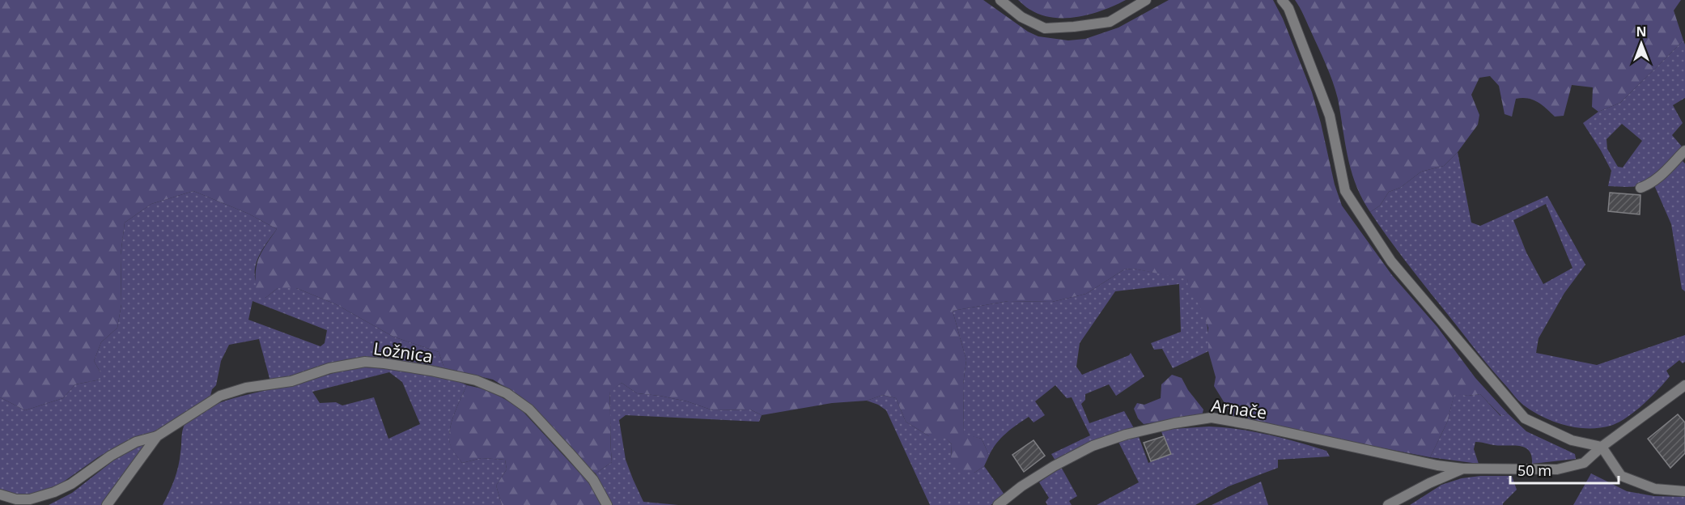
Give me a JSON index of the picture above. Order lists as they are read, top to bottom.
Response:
{
  "streets": {
    "street": ["Ložnica", "Arnače"]
  },
  "scale_bar": "50 m",
  "north": "top"
}
